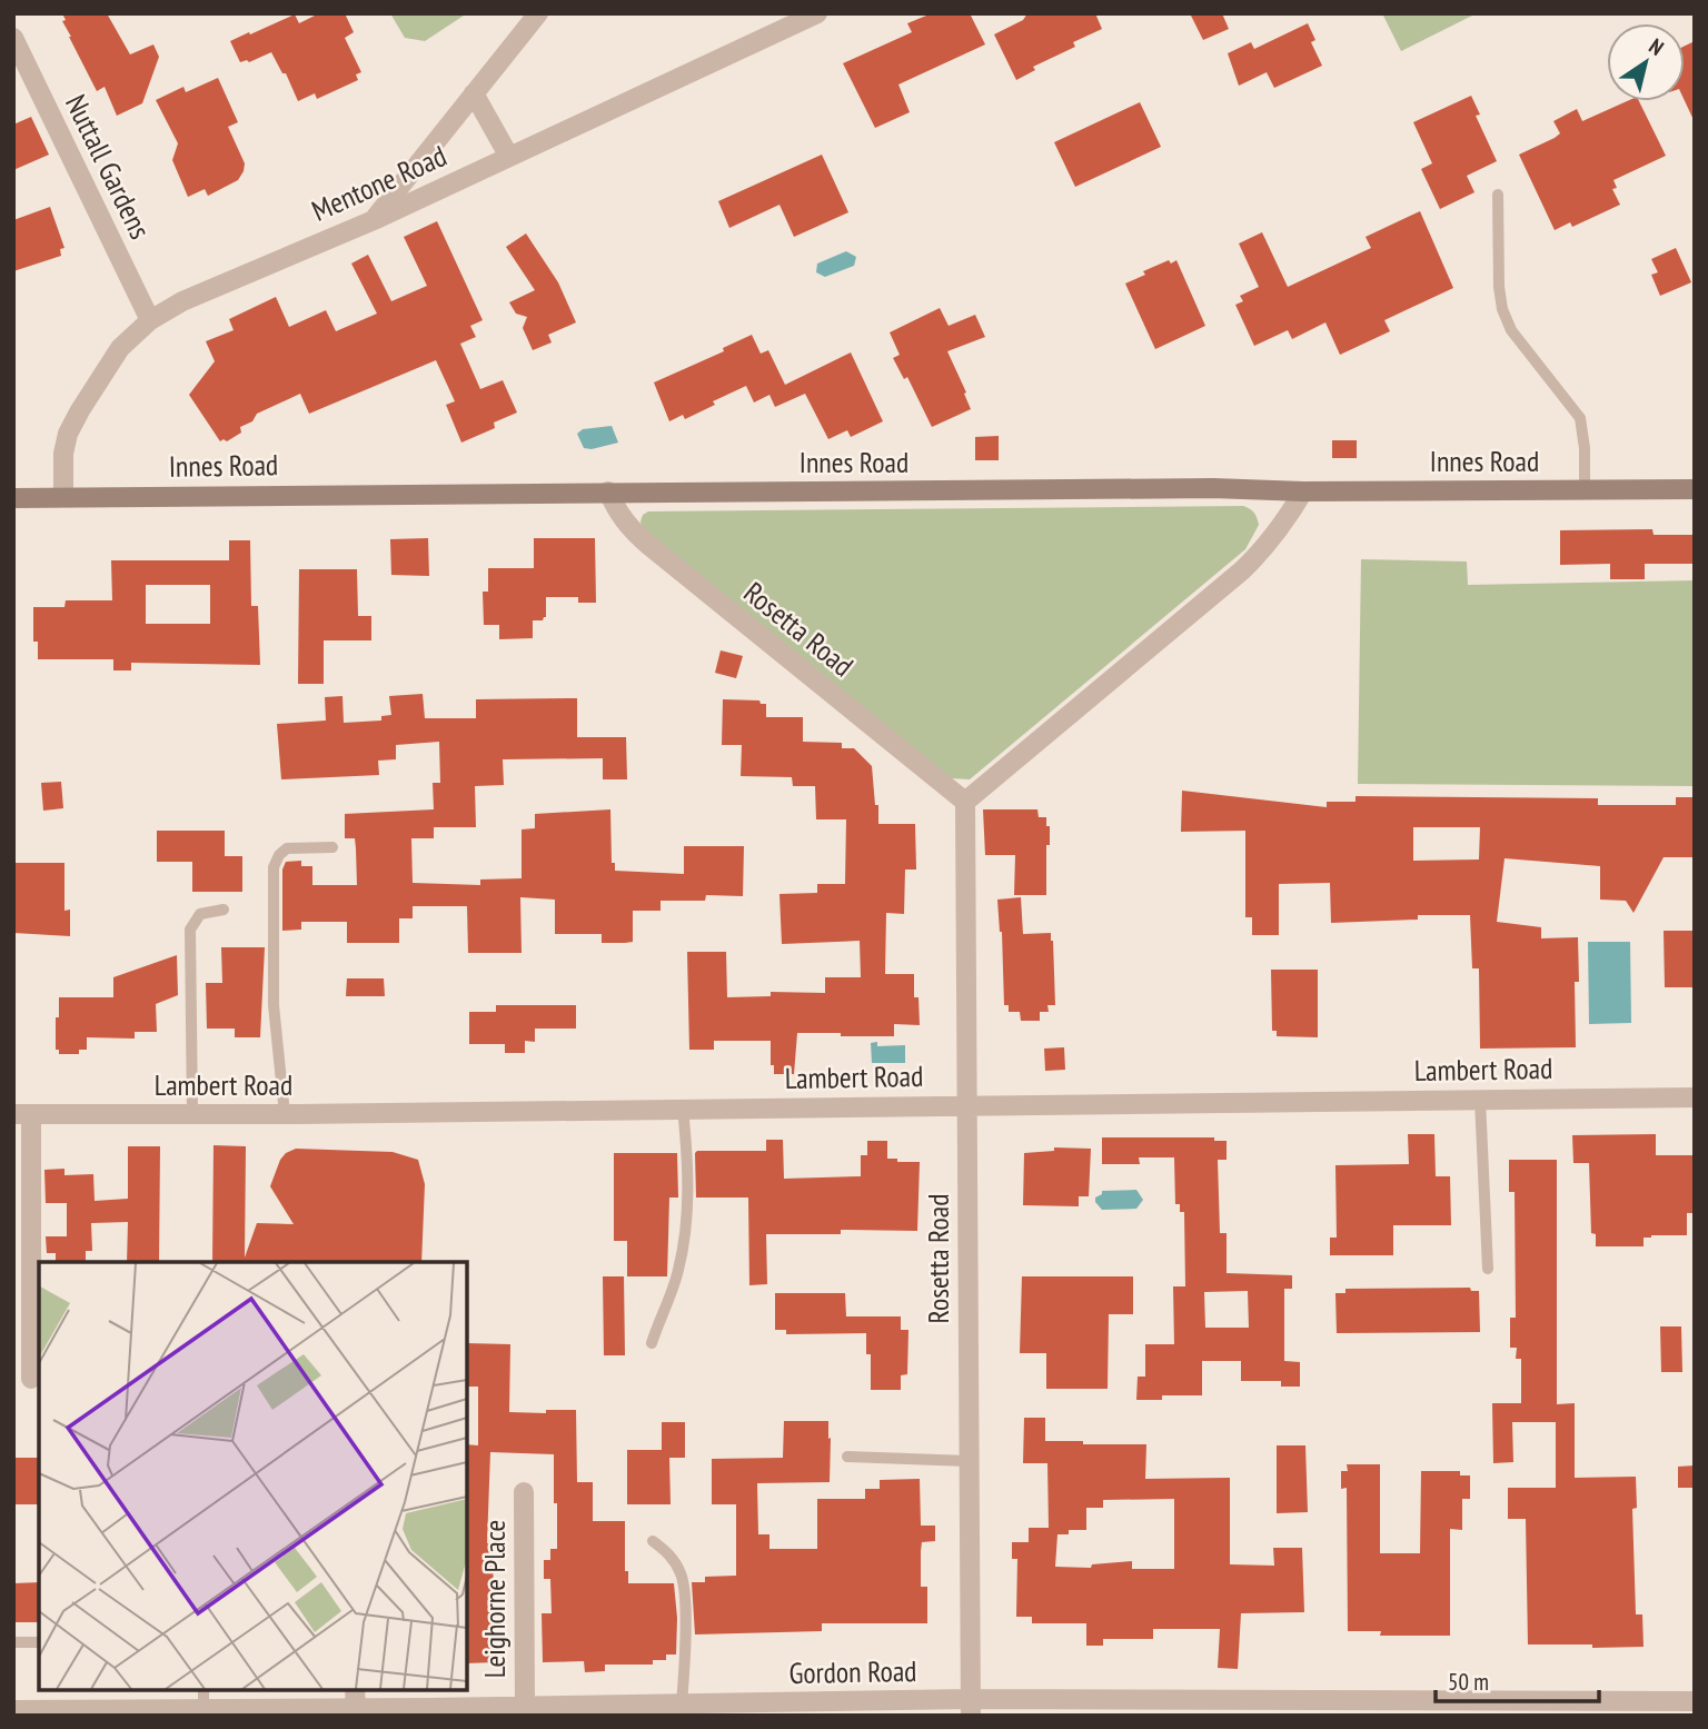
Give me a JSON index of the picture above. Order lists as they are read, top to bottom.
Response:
{
  "streets": {
    "street": [
      "Nuttall Gardens",
      "Mentone Road",
      "Innes Road",
      "Rosetta Road",
      "Lambert Road",
      "Leighorne Place",
      "Gordon Road"
    ]
  },
  "crossings": [
    ["Nuttall Gardens", "Mentone Road"],
    ["Mentone Road", "Innes Road"],
    ["Innes Road", "Rosetta Road"],
    ["Rosetta Road", "Lambert Road"],
    ["Rosetta Road", "Gordon Road"],
    ["Leighorne Place", "Gordon Road"]
  ],
  "scale_bar": "50 m",
  "north": "top right"
}
